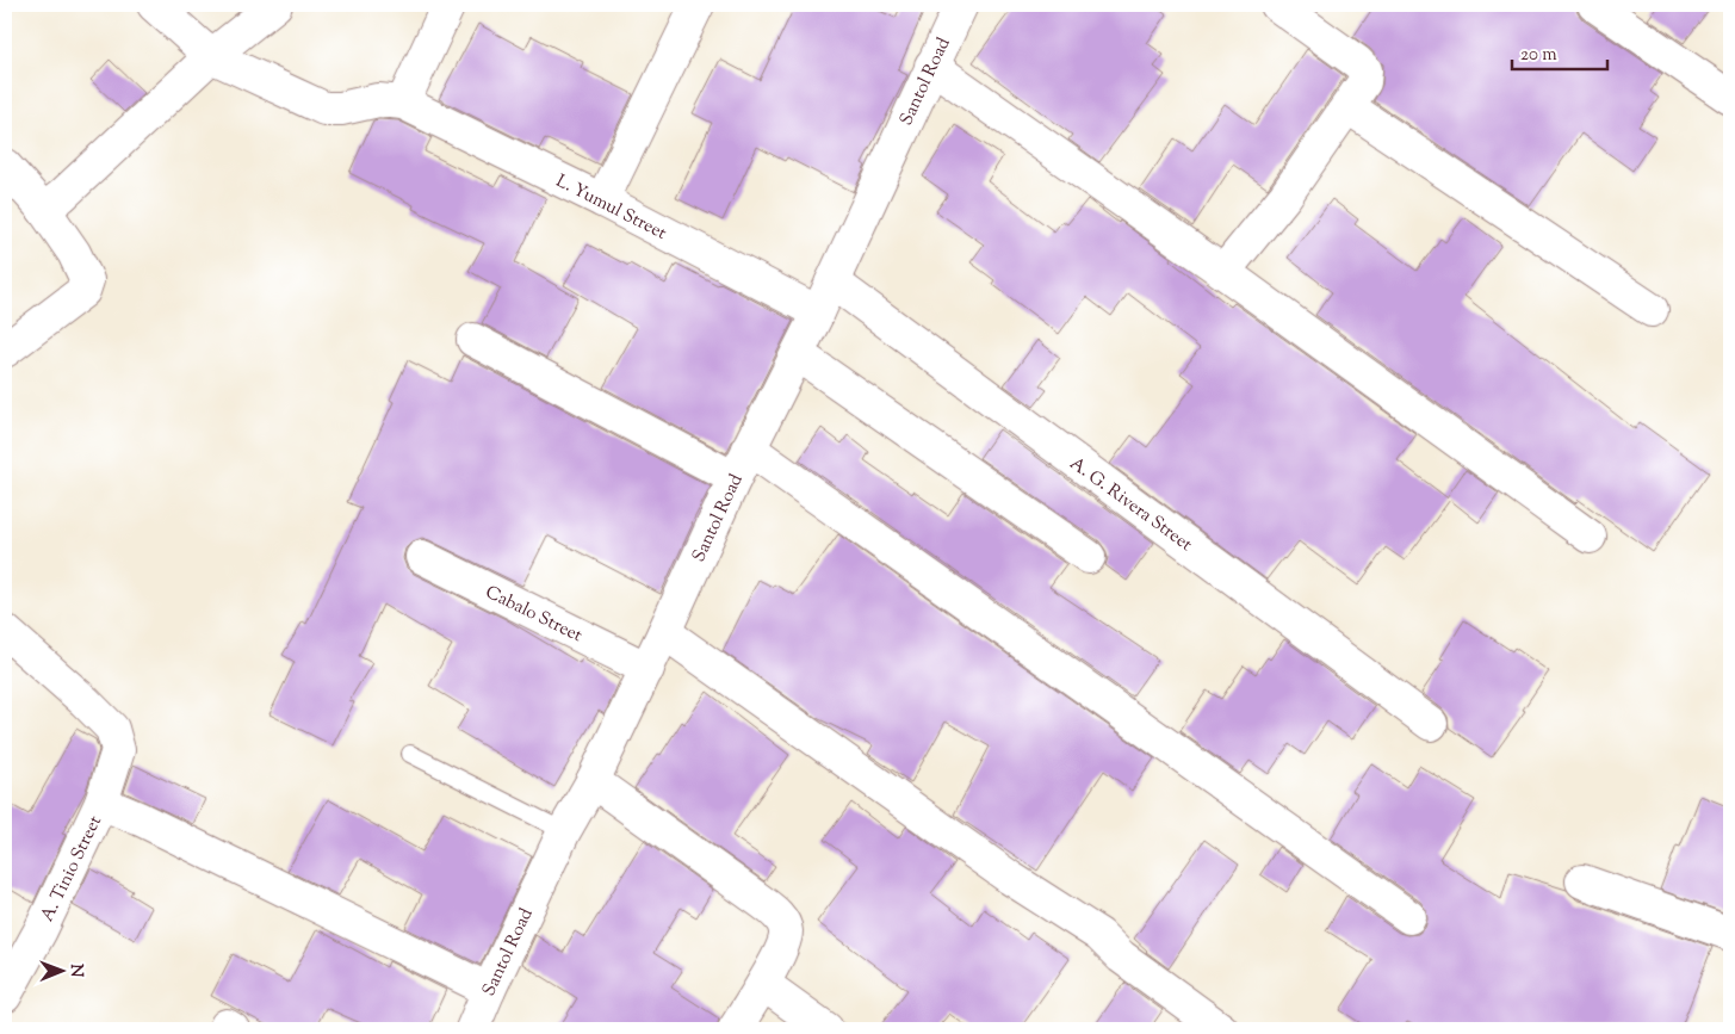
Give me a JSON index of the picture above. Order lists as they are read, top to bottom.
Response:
{
  "streets": {
    "street": [
      "Santol Road",
      "L. Yumul Street",
      "A. G. Rivera Street",
      "Cabalo Street",
      "A. Tinio Street"
    ]
  },
  "crossings": [
    ["Santol Road", "L. Yumul Street"],
    ["Santol Road", "A. G. Rivera Street"],
    ["Santol Road", "Cabalo Street"]
  ],
  "scale_bar": "20 m",
  "north": "right"
}
